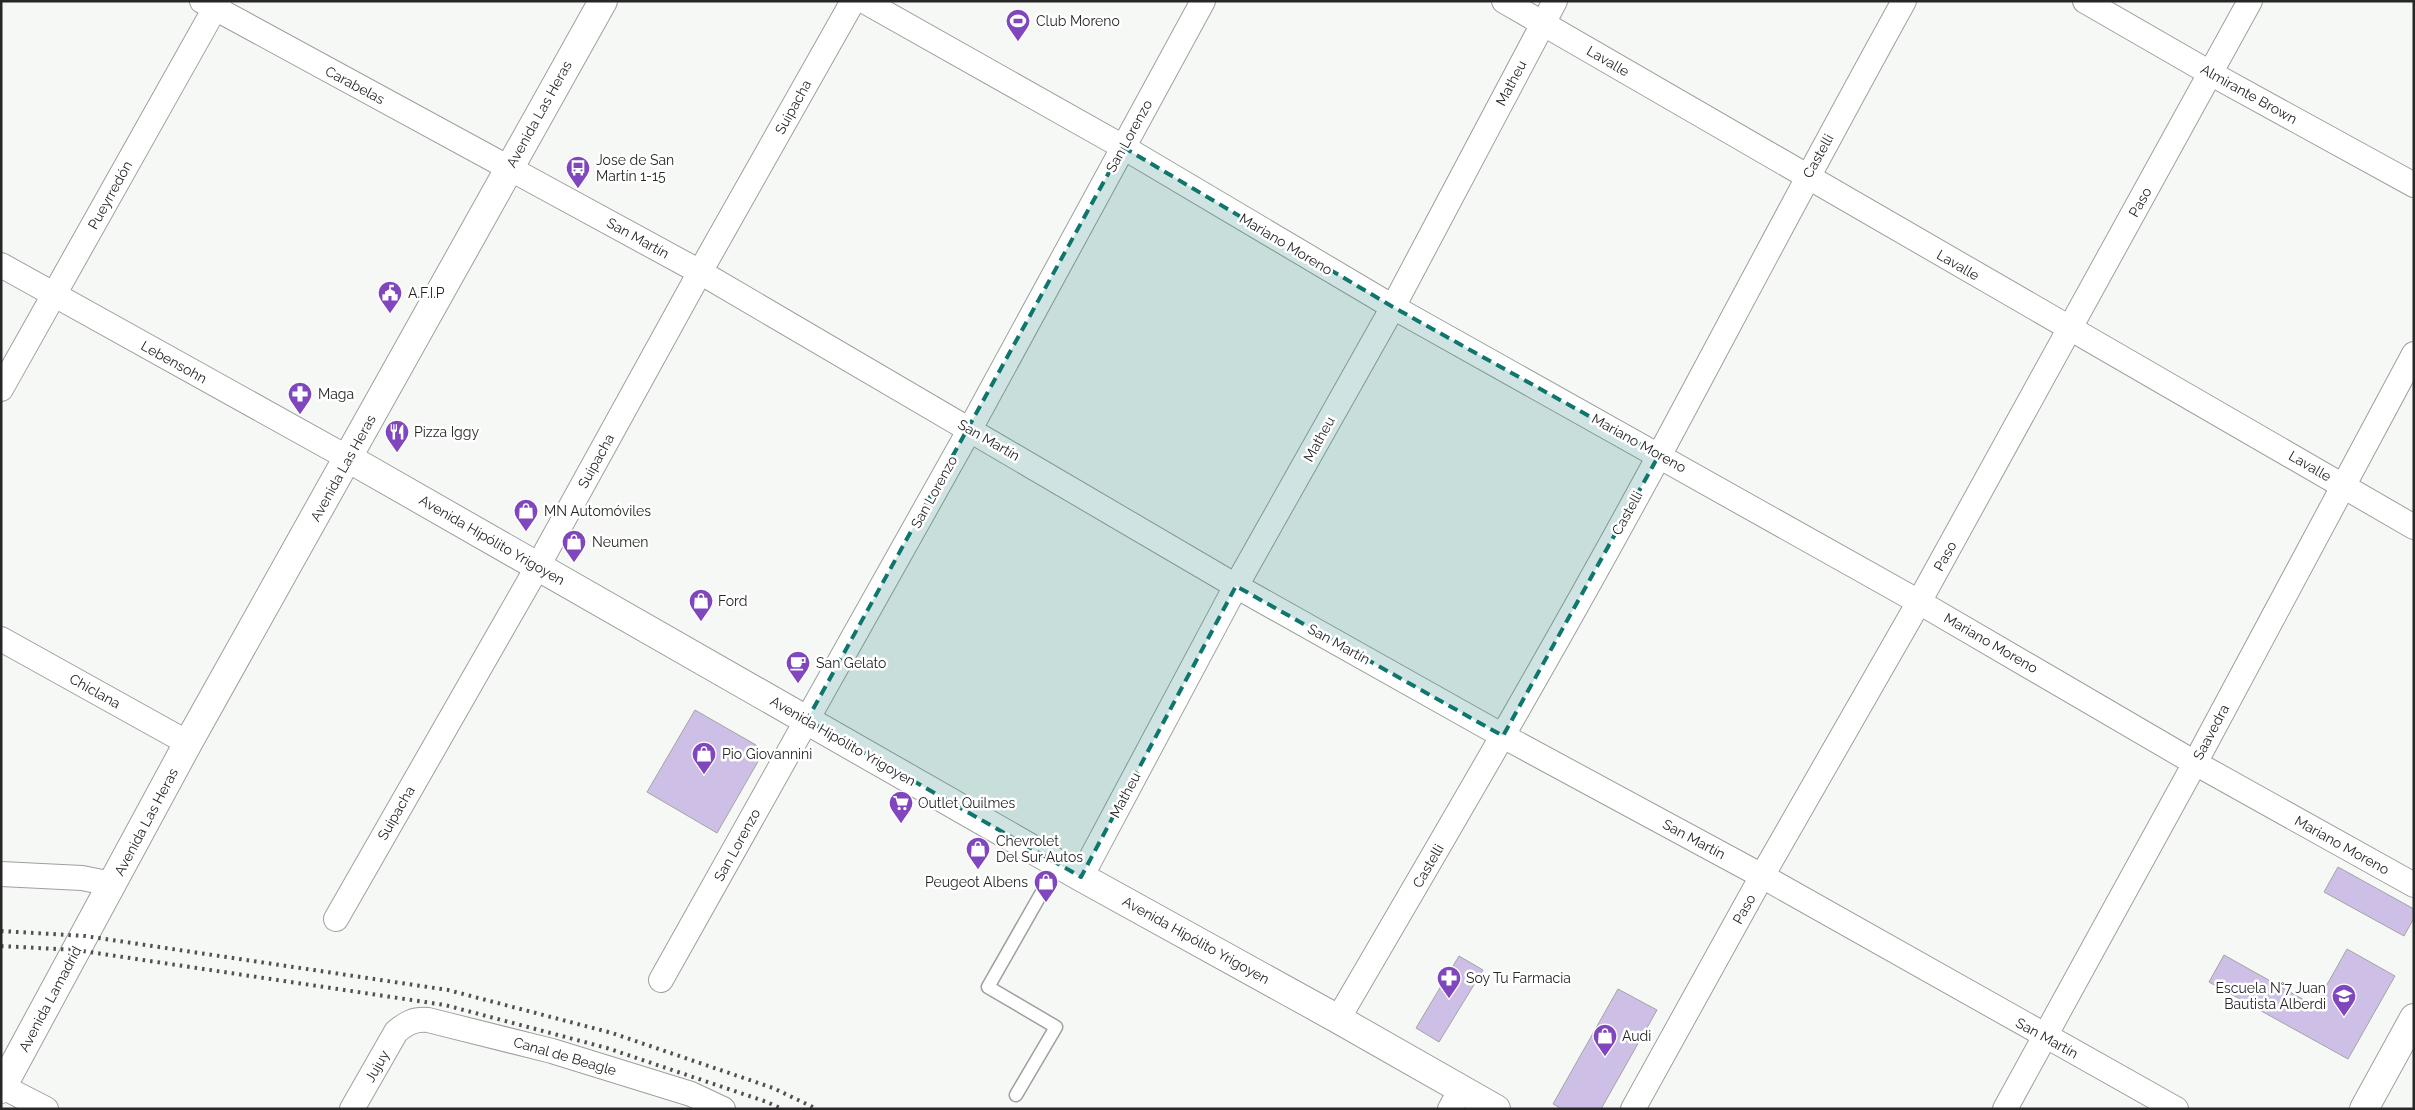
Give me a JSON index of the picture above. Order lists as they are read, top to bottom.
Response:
{
  "streets": {
    "street": [
      "Lavalle",
      "Matheu",
      "Carabelas",
      "Almirante Brown",
      "Suipacha",
      "Avenida Las Heras",
      "San Lorenzo",
      "Castelli",
      "Pueyrredón",
      "Paso",
      "San Martín",
      "Mariano Moreno",
      "Lebensohn",
      "Avenida Hipólito Yrigoyen",
      "Chiclana",
      "Saavedra",
      "Avenida Lamadrid",
      "Canal de Beagle",
      "Jujuy"
    ]
  },
  "crossings": [
    ["Lavalle", "Matheu"],
    ["Lavalle", "Castelli"],
    ["Lavalle", "Paso"],
    ["Lavalle", "Saavedra"],
    ["Matheu", "San Martín"],
    ["Matheu", "Mariano Moreno"],
    ["Matheu", "Avenida Hipólito Yrigoyen"],
    ["Carabelas", "Avenida Las Heras"],
    ["Carabelas", "Pueyrredón"],
    ["Carabelas", "San Martín"],
    ["Almirante Brown", "Paso"],
    ["Suipacha", "San Martín"],
    ["Suipacha", "Avenida Hipólito Yrigoyen"],
    ["Avenida Las Heras", "San Martín"],
    ["Avenida Las Heras", "Lebensohn"],
    ["Avenida Las Heras", "Avenida Hipólito Yrigoyen"],
    ["Avenida Las Heras", "Chiclana"],
    ["Avenida Las Heras", "Avenida Lamadrid"],
    ["San Lorenzo", "San Martín"],
    ["San Lorenzo", "Mariano Moreno"],
    ["San Lorenzo", "Avenida Hipólito Yrigoyen"],
    ["Castelli", "San Martín"],
    ["Castelli", "Mariano Moreno"],
    ["Castelli", "Avenida Hipólito Yrigoyen"],
    ["Pueyrredón", "Lebensohn"],
    ["Paso", "San Martín"],
    ["Paso", "Mariano Moreno"],
    ["San Martín", "Saavedra"],
    ["Mariano Moreno", "Saavedra"],
    ["Lebensohn", "Avenida Hipólito Yrigoyen"],
    ["Canal de Beagle", "Jujuy"]
  ],
  "places": {
    "sports": ["Club Moreno"],
    "bus stop": ["Jose de San Martín 1-15"],
    "public building": ["A.F.I.P"],
    "pharmacy": ["Maga", "Soy Tu Farmacia"],
    "restaurant": ["Pizza Iggy"],
    "shop": [
      "MN Automóviles",
      "Neumen",
      "Ford",
      "Pio Giovannini",
      "Chevrolet Del Sur Autos",
      "Peugeot Albens",
      "Audi"
    ],
    "cafe": ["San Gelato"],
    "supermarket": ["Outlet Quilmes"],
    "school or university": ["Escuela N°7 Juan Bautista Alberdi"]
  }
}
